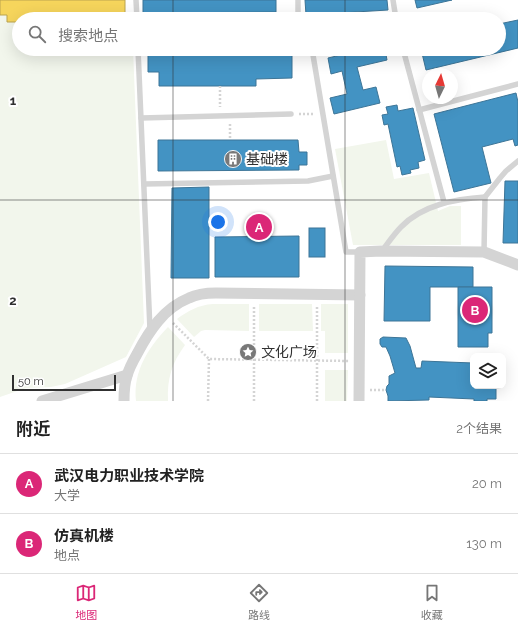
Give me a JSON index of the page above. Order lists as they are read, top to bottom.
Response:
{
  "places": {
    "building": ["基础楼"],
    "place": ["文化广场"]
  },
  "scale_bar": "50 m",
  "north": "top",
  "page": {
    "search": "搜索地点",
    "pins": ["A", "B"],
    "scale": "50 m",
    "heading": ["附近", "2个结果"],
    "list": [
      {
        "mark": "A",
        "name": "武汉电力职业技术学院",
        "note": "大学",
        "value": "20 m"
      },
      {
        "mark": "B",
        "name": "仿真机楼",
        "note": "地点",
        "value": "130 m"
      }
    ],
    "nav": ["地图", "路线", "收藏"]
  },
  "grid": {
    "rows": ["1", "2"]
  }
}
